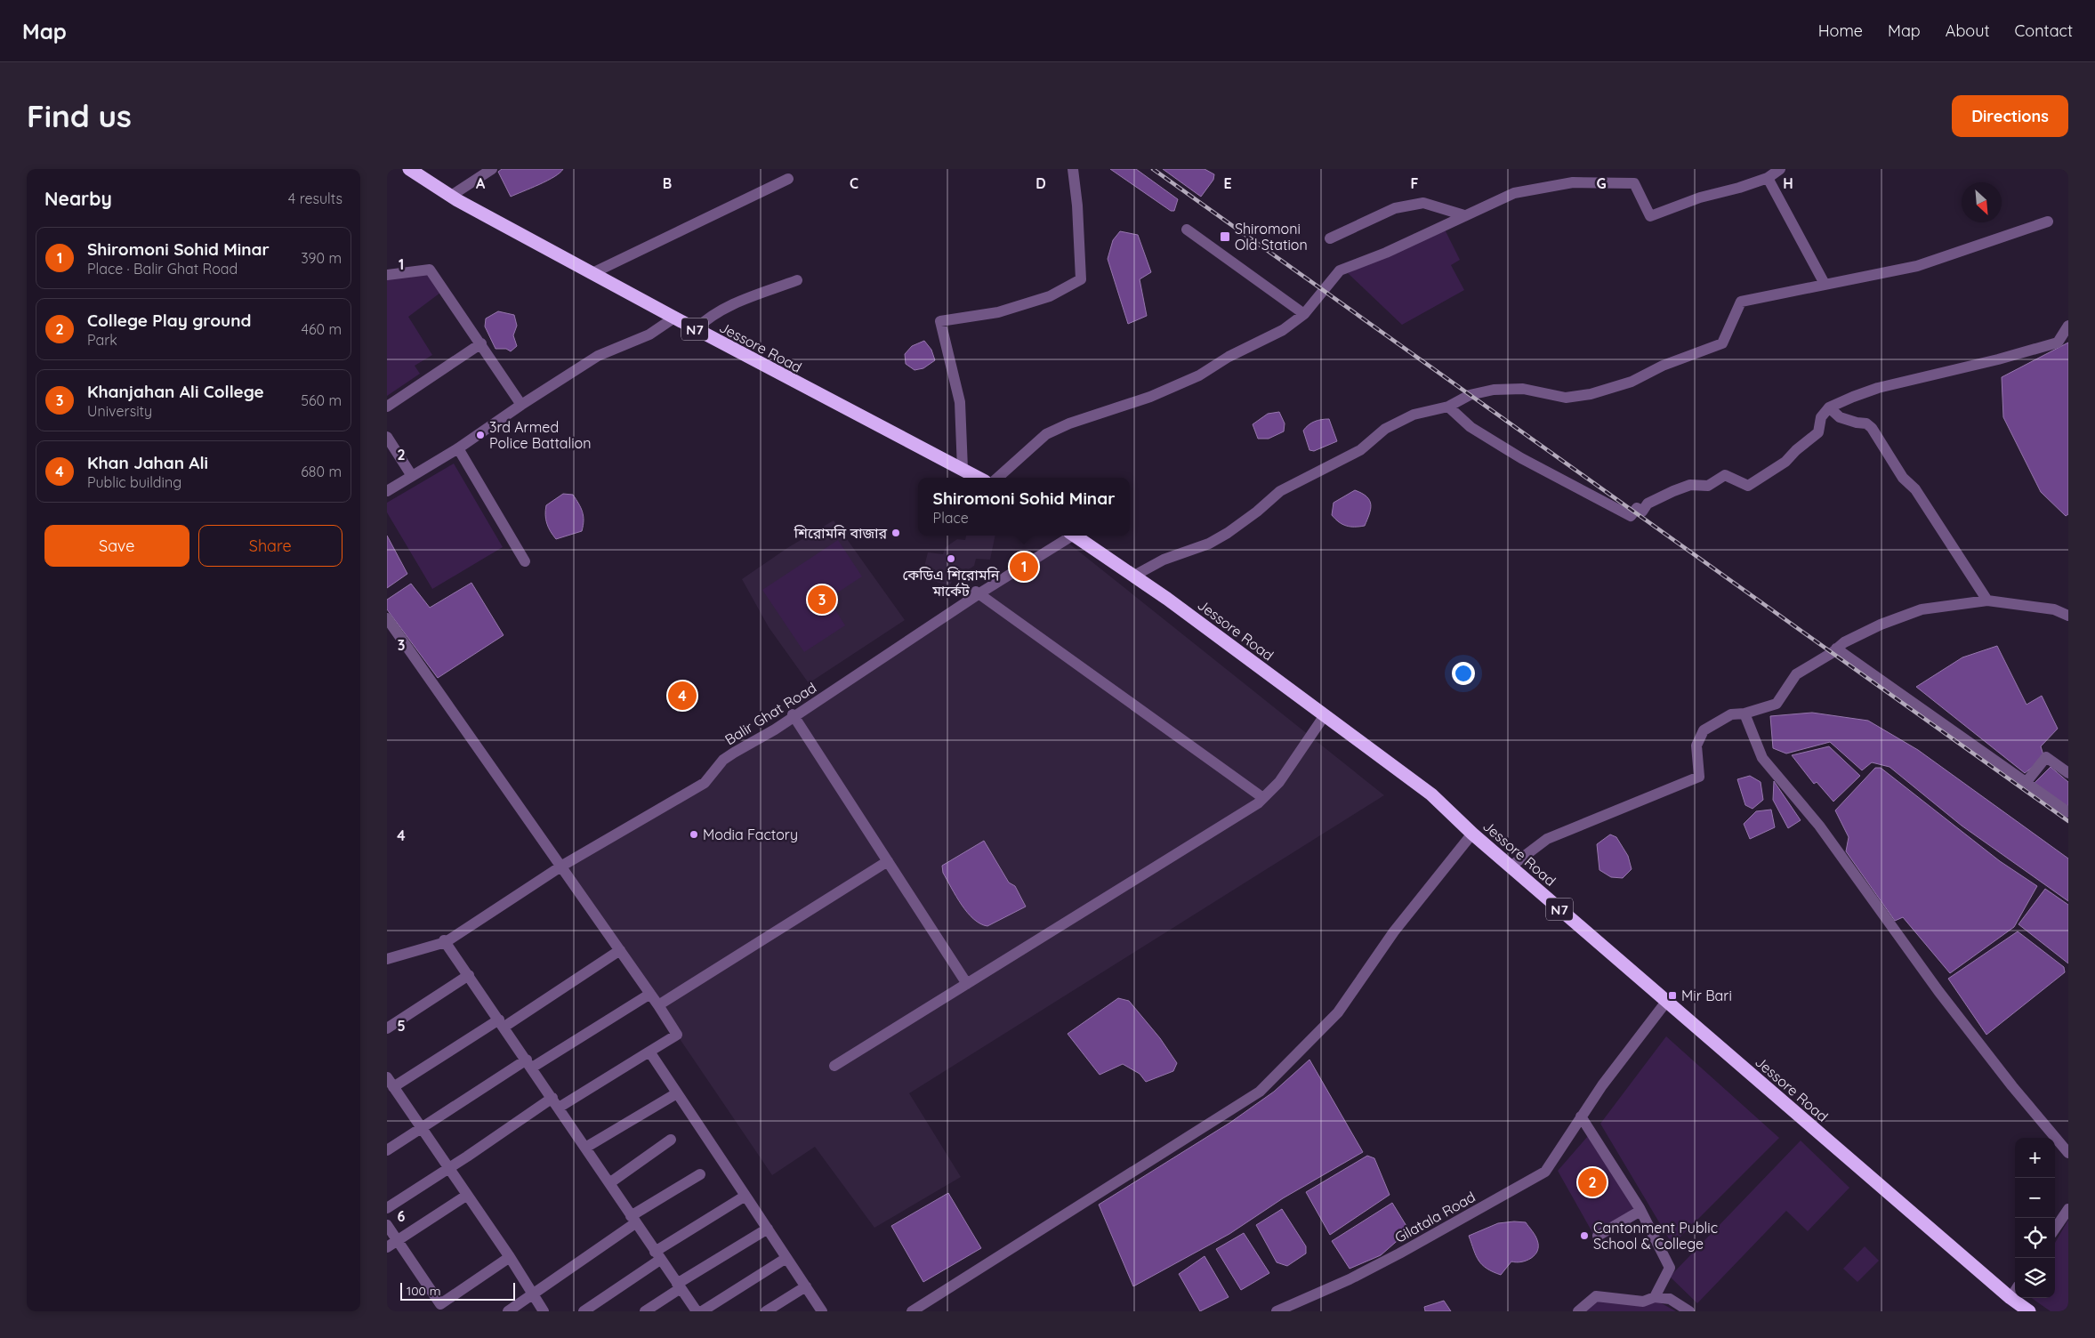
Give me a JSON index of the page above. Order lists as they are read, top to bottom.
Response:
{
  "streets": {
    "highway": ["N7", "Jessore Road"],
    "street": ["Balir Ghat Road", "Gilatala Road"]
  },
  "crossings": [
    ["Jessore Road", "Gilatala Road"]
  ],
  "places": {
    "transit": ["Shiromoni Old Station", "Mir Bari"],
    "other": [
      "3rd Armed Police Battalion",
      "শিরোমনি বাজার",
      "কেডিএ শিরোমনি মার্কেট",
      "Modia Factory",
      "Cantonment Public School & College"
    ]
  },
  "scale_bar": "100 m",
  "north": "bottom right",
  "page": {
    "header": "Map",
    "nav": [
      "Home",
      "Map",
      "About",
      "Contact"
    ],
    "buttons": [
      "Directions",
      ["Save", "Share"]
    ],
    "title": "Find us",
    "heading": ["Nearby", "4 results"],
    "list": [
      {
        "mark": "1",
        "name": "Shiromoni Sohid Minar",
        "note": "Place · Balir Ghat Road",
        "value": "390 m"
      },
      {
        "mark": "2",
        "name": "College Play ground",
        "note": "Park",
        "value": "460 m"
      },
      {
        "mark": "3",
        "name": "Khanjahan Ali College",
        "note": "University",
        "value": "560 m"
      },
      {
        "mark": "4",
        "name": "Khan Jahan Ali",
        "note": "Public building",
        "value": "680 m"
      }
    ],
    "popup": ["Shiromoni Sohid Minar", "Place"],
    "pins": [
      "1",
      "3",
      "4",
      "2"
    ],
    "map_buttons": ["+", "−"],
    "scale": "100 m"
  },
  "grid": {
    "columns": [
      "A",
      "B",
      "C",
      "D",
      "E",
      "F",
      "G",
      "H"
    ],
    "rows": [
      "1",
      "2",
      "3",
      "4",
      "5",
      "6"
    ]
  }
}
